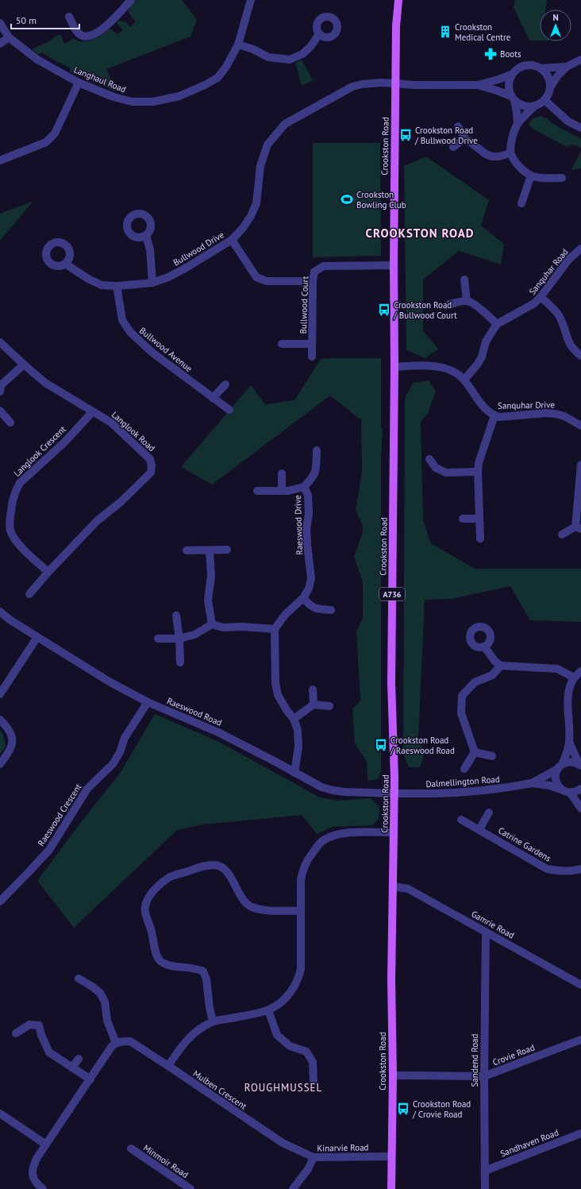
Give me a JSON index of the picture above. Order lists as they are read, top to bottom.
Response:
{
  "streets": {
    "main road": ["Crookston Road", "A736"],
    "street": [
      "Langhaul Road",
      "Bullwood Drive",
      "Sanquhar Road",
      "Bullwood Court",
      "Bullwood Avenue",
      "Sanquhar Drive",
      "Langlook Road",
      "Langlook Crescent",
      "Raeswood Drive",
      "Raeswood Road",
      "Dalmellington Road",
      "Raeswood Crescent",
      "Catrine Gardens",
      "Gamrie Road",
      "Crovie Road",
      "Sandend Road",
      "Mulben Crescent",
      "Sandhaven Road",
      "Kinarvie Road",
      "Minmoir Road"
    ]
  },
  "crossings": [
    ["Crookston Road", "Bullwood Drive"],
    ["Crookston Road", "Bullwood Court"],
    ["Crookston Road", "Sanquhar Drive"],
    ["Crookston Road", "Raeswood Road"],
    ["Crookston Road", "Dalmellington Road"],
    ["Crookston Road", "Gamrie Road"],
    ["Crookston Road", "Crovie Road"],
    ["Crookston Road", "Kinarvie Road"],
    ["Bullwood Drive", "Bullwood Avenue"],
    ["Sanquhar Road", "Sanquhar Drive"],
    ["Langlook Road", "Langlook Crescent"],
    ["Raeswood Road", "Dalmellington Road"],
    ["Raeswood Road", "Raeswood Crescent"],
    ["Gamrie Road", "Sandend Road"],
    ["Crovie Road", "Sandend Road"],
    ["Sandend Road", "Sandhaven Road"],
    ["Mulben Crescent", "Kinarvie Road"]
  ],
  "districts": ["CROOKSTON ROAD", "ROUGHMUSSEL"],
  "places": {
    "building": ["Crookston Medical Centre"],
    "pharmacy": ["Boots"],
    "bus stop": [
      "Crookston Road / Bullwood Drive",
      "Crookston Road / Bullwood Court",
      "Crookston Road / Raeswood Road",
      "Crookston Road / Crovie Road"
    ],
    "sports": ["Crookston Bowling Club"]
  },
  "scale_bar": "50 m",
  "north": "top"
}
